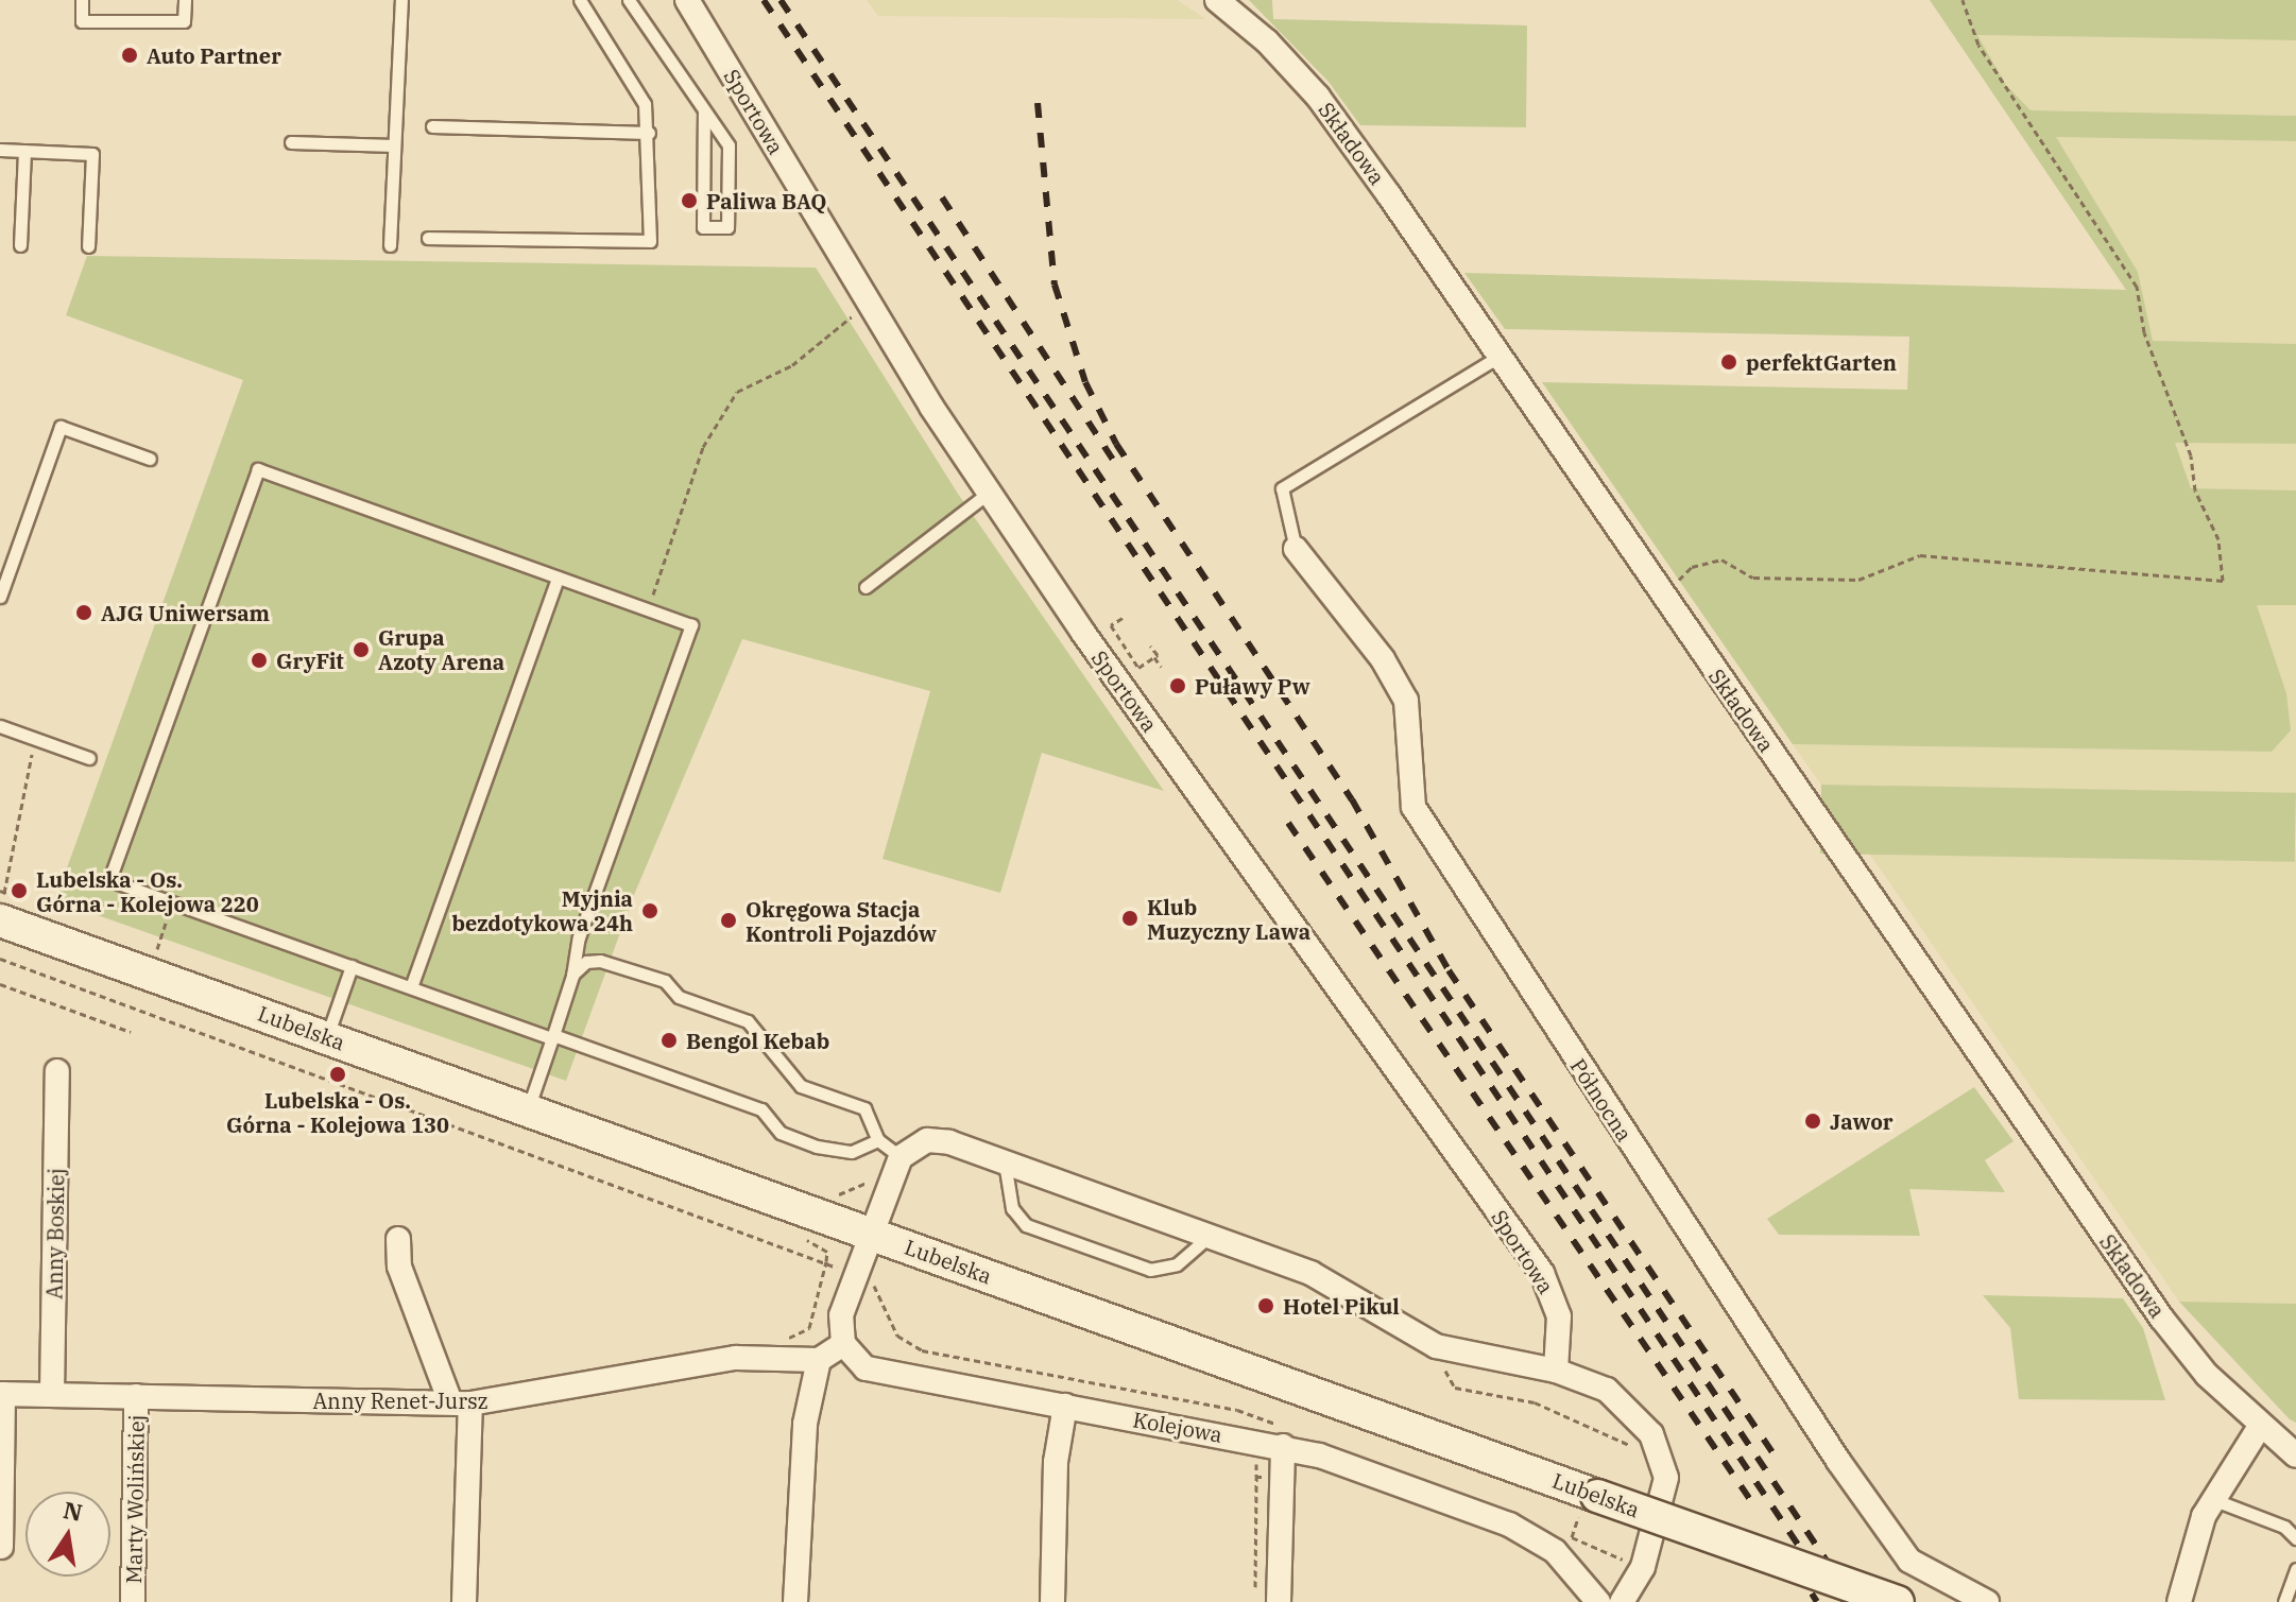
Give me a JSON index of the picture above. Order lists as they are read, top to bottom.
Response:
{
  "streets": {
    "main road": ["Lubelska"],
    "street": [
      "Sportowa",
      "Składowa",
      "Północna",
      "Anny Boskiej",
      "Anny Renet-Jursz",
      "Kolejowa",
      "Marty Wolińskiej"
    ]
  },
  "crossings": [
    ["Anny Boskiej", "Anny Renet-Jursz"],
    ["Anny Renet-Jursz", "Marty Wolińskiej"]
  ],
  "places": [
    "Auto Partner",
    "Paliwa BAQ",
    "perfektGarten",
    "AJG Uniwersam",
    "Grupa Azoty Arena",
    "GryFit",
    "Puławy Pw",
    "Lubelska - Os. Górna - Kolejowa 220",
    "Myjnia bezdotykowa 24h",
    "Klub Muzyczny Lawa",
    "Okręgowa Stacja Kontroli Pojazdów",
    "Bengol Kebab",
    "Lubelska - Os. Górna - Kolejowa 130",
    "Jawor",
    "Hotel Pikul"
  ],
  "north": "top"
}
